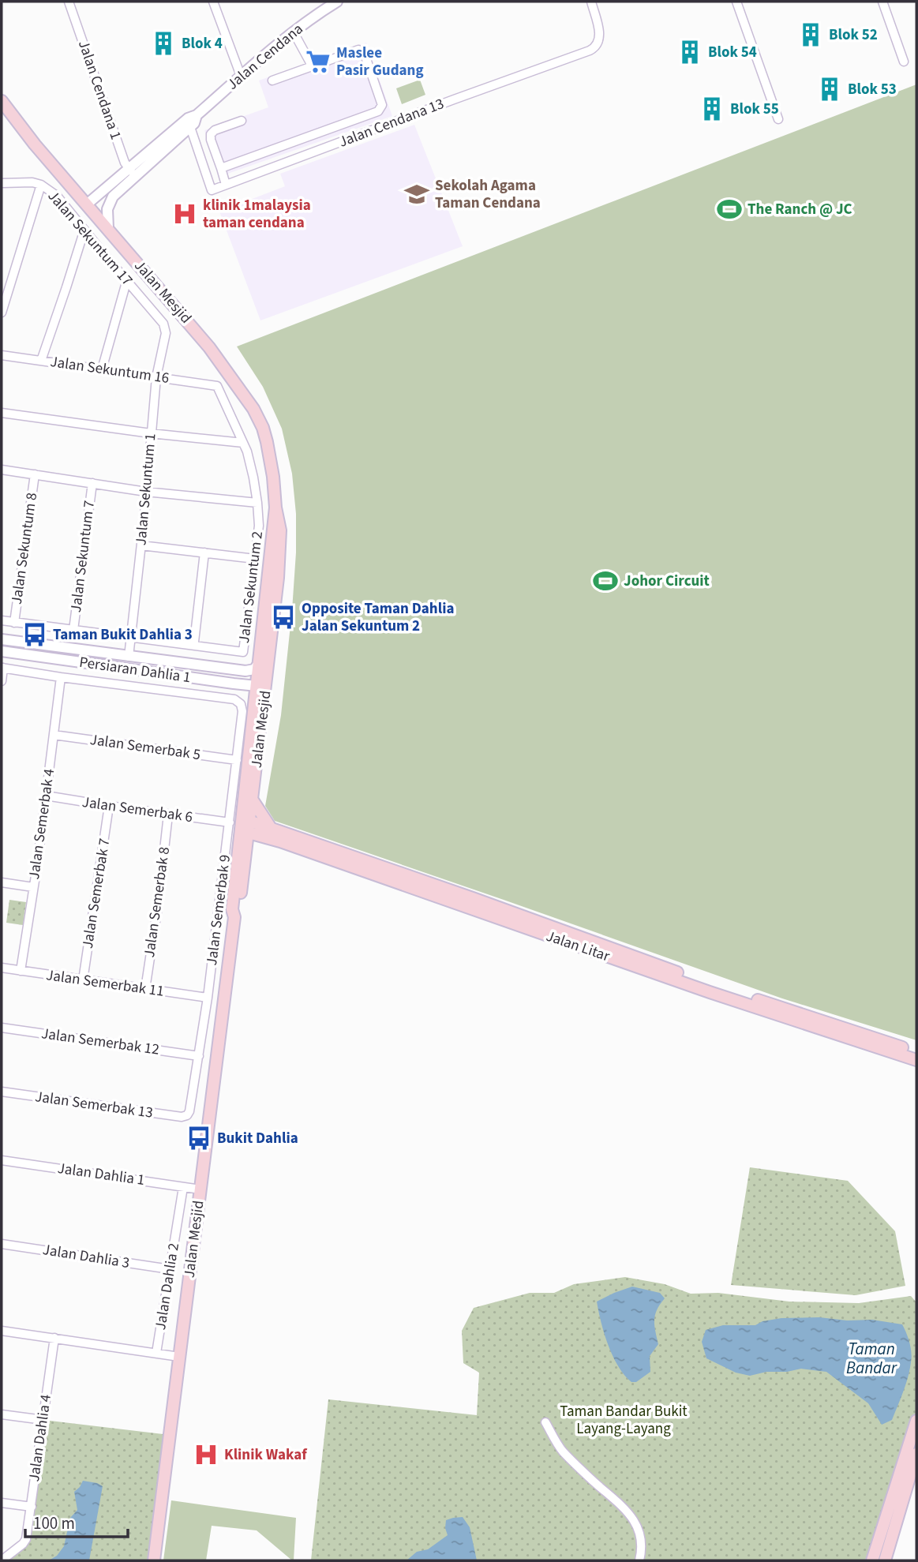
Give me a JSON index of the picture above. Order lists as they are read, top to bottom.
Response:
{
  "streets": {
    "main road": ["Jalan Mesjid", "Jalan Litar"],
    "street": [
      "Jalan Cendana",
      "Jalan Cendana 1",
      "Jalan Cendana 13",
      "Jalan Sekuntum 17",
      "Jalan Sekuntum 16",
      "Jalan Sekuntum 1",
      "Jalan Sekuntum 8",
      "Jalan Sekuntum 7",
      "Jalan Sekuntum 2",
      "Persiaran Dahlia 1",
      "Jalan Semerbak 5",
      "Jalan Semerbak 6",
      "Jalan Semerbak 4",
      "Jalan Semerbak 7",
      "Jalan Semerbak 8",
      "Jalan Semerbak 9",
      "Jalan Semerbak 11",
      "Jalan Semerbak 12",
      "Jalan Semerbak 13",
      "Jalan Dahlia 1",
      "Jalan Dahlia 3",
      "Jalan Dahlia 2",
      "Jalan Dahlia 4"
    ]
  },
  "crossings": [
    ["Jalan Cendana", "Jalan Cendana 1"],
    ["Jalan Cendana", "Jalan Mesjid"],
    ["Jalan Sekuntum 17", "Jalan Sekuntum 1"],
    ["Jalan Mesjid", "Persiaran Dahlia 1"],
    ["Jalan Mesjid", "Jalan Litar"],
    ["Jalan Mesjid", "Jalan Dahlia 1"],
    ["Jalan Sekuntum 16", "Jalan Sekuntum 1"],
    ["Jalan Sekuntum 16", "Jalan Sekuntum 2"],
    ["Jalan Sekuntum 1", "Jalan Sekuntum 2"],
    ["Jalan Sekuntum 1", "Persiaran Dahlia 1"],
    ["Jalan Sekuntum 8", "Jalan Sekuntum 2"],
    ["Jalan Sekuntum 7", "Jalan Sekuntum 2"],
    ["Jalan Semerbak 5", "Jalan Semerbak 4"],
    ["Jalan Semerbak 5", "Jalan Semerbak 9"],
    ["Jalan Semerbak 6", "Jalan Semerbak 4"],
    ["Jalan Semerbak 6", "Jalan Semerbak 7"],
    ["Jalan Semerbak 6", "Jalan Semerbak 8"],
    ["Jalan Semerbak 6", "Jalan Semerbak 9"],
    ["Jalan Semerbak 4", "Jalan Semerbak 9"],
    ["Jalan Semerbak 4", "Jalan Semerbak 11"],
    ["Jalan Semerbak 7", "Jalan Semerbak 11"],
    ["Jalan Semerbak 8", "Jalan Semerbak 11"],
    ["Jalan Semerbak 9", "Jalan Semerbak 11"],
    ["Jalan Semerbak 9", "Jalan Semerbak 12"],
    ["Jalan Semerbak 9", "Jalan Semerbak 13"],
    ["Jalan Dahlia 1", "Jalan Dahlia 2"],
    ["Jalan Dahlia 3", "Jalan Dahlia 2"]
  ],
  "water": ["Taman Bandar"],
  "parks": ["Taman Bandar Bukit Layang-Layang"],
  "places": {
    "building": [
      "Blok 52",
      "Blok 4",
      "Blok 54",
      "Blok 53",
      "Blok 55"
    ],
    "supermarket": ["Maslee Pasir Gudang"],
    "school or university": ["Sekolah Agama Taman Cendana"],
    "sports": ["The Ranch @ JC", "Johor Circuit"],
    "hospital": ["klinik 1malaysia taman cendana", "Klinik Wakaf"],
    "bus stop": ["Opposite Taman Dahlia Jalan Sekuntum 2", "Taman Bukit Dahlia 3", "Bukit Dahlia"]
  },
  "scale_bar": "100 m"
}
